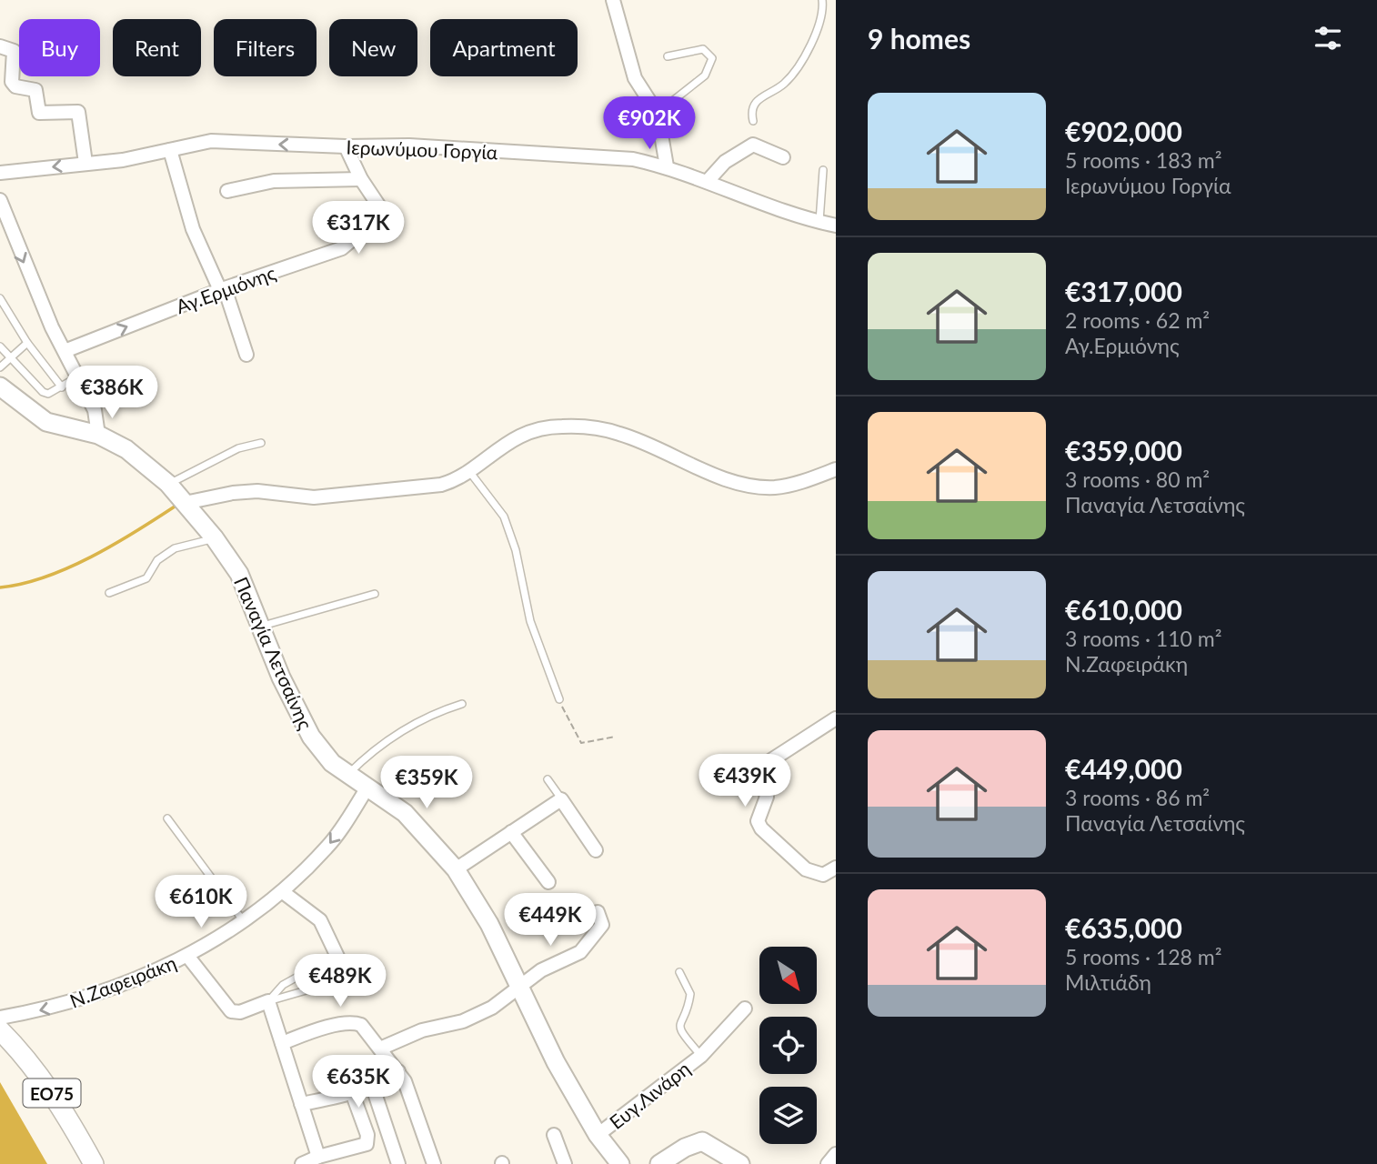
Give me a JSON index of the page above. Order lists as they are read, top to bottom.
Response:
{
  "streets": {
    "main road": ["Παναγία Λετσαίνης", "ΕΟ75"],
    "street": [
      "Ιερωνύμου Γοργία",
      "Αγ.Ερμιόνης",
      "Ν.Ζαφειράκη",
      "Ευγ.Λινάρη"
    ]
  },
  "crossings": [
    ["Ιερωνύμου Γοργία", "Αγ.Ερμιόνης"],
    ["Παναγία Λετσαίνης", "Ν.Ζαφειράκη"],
    ["Παναγία Λετσαίνης", "Ευγ.Λινάρη"]
  ],
  "one_way": ["Αγ.Ερμιόνης", "Ν.Ζαφειράκη"],
  "north": "bottom right",
  "page": {
    "heading": "9 homes",
    "chip": [
      "Buy",
      "Rent",
      "Filters",
      "New",
      "Apartment"
    ],
    "list": [
      {
        "name": "€902,000",
        "note": "5 rooms · 183 m² · Ιερωνύμου Γοργία"
      },
      {
        "name": "€317,000",
        "note": "2 rooms · 62 m² · Αγ.Ερμιόνης"
      },
      {
        "name": "€359,000",
        "note": "3 rooms · 80 m² · Παναγία Λετσαίνης"
      },
      {
        "name": "€610,000",
        "note": "3 rooms · 110 m² · Ν.Ζαφειράκη"
      },
      {
        "name": "€449,000",
        "note": "3 rooms · 86 m² · Παναγία Λετσαίνης"
      },
      {
        "name": "€635,000",
        "note": "5 rooms · 128 m² · Μιλτιάδη"
      }
    ],
    "price": [
      "€902K",
      "€317K",
      "€386K",
      "€439K",
      "€359K",
      "€610K",
      "€449K",
      "€489K",
      "€635K"
    ]
  }
}
